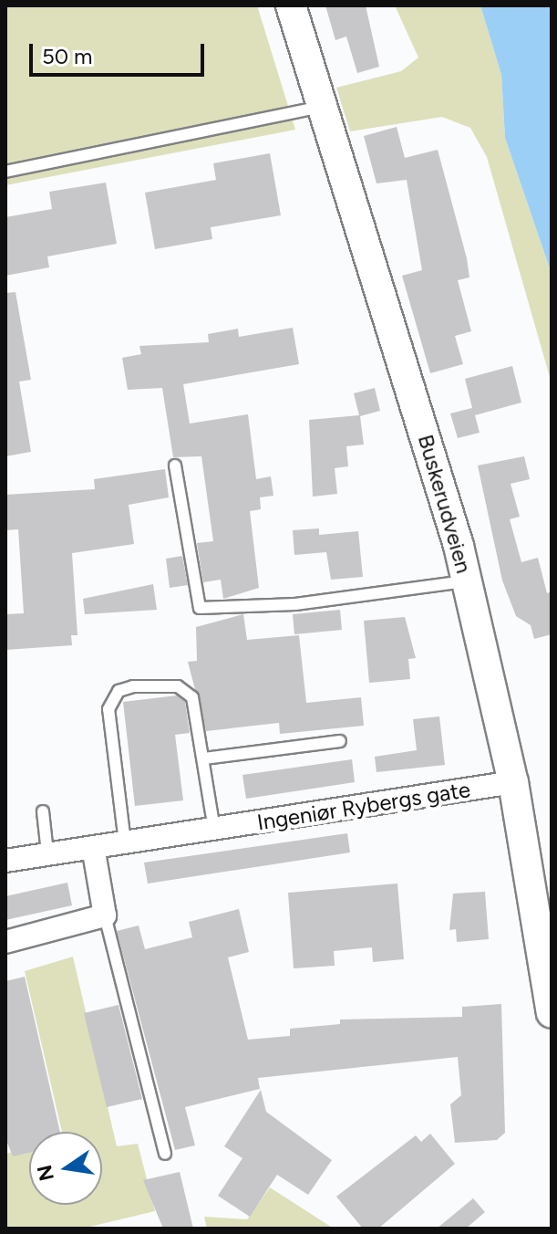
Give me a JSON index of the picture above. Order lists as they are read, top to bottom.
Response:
{
  "streets": {
    "main road": ["Buskerudveien"],
    "street": ["Ingeniør Rybergs gate"]
  },
  "crossings": [
    ["Buskerudveien", "Ingeniør Rybergs gate"]
  ],
  "scale_bar": "50 m",
  "north": "left"
}
